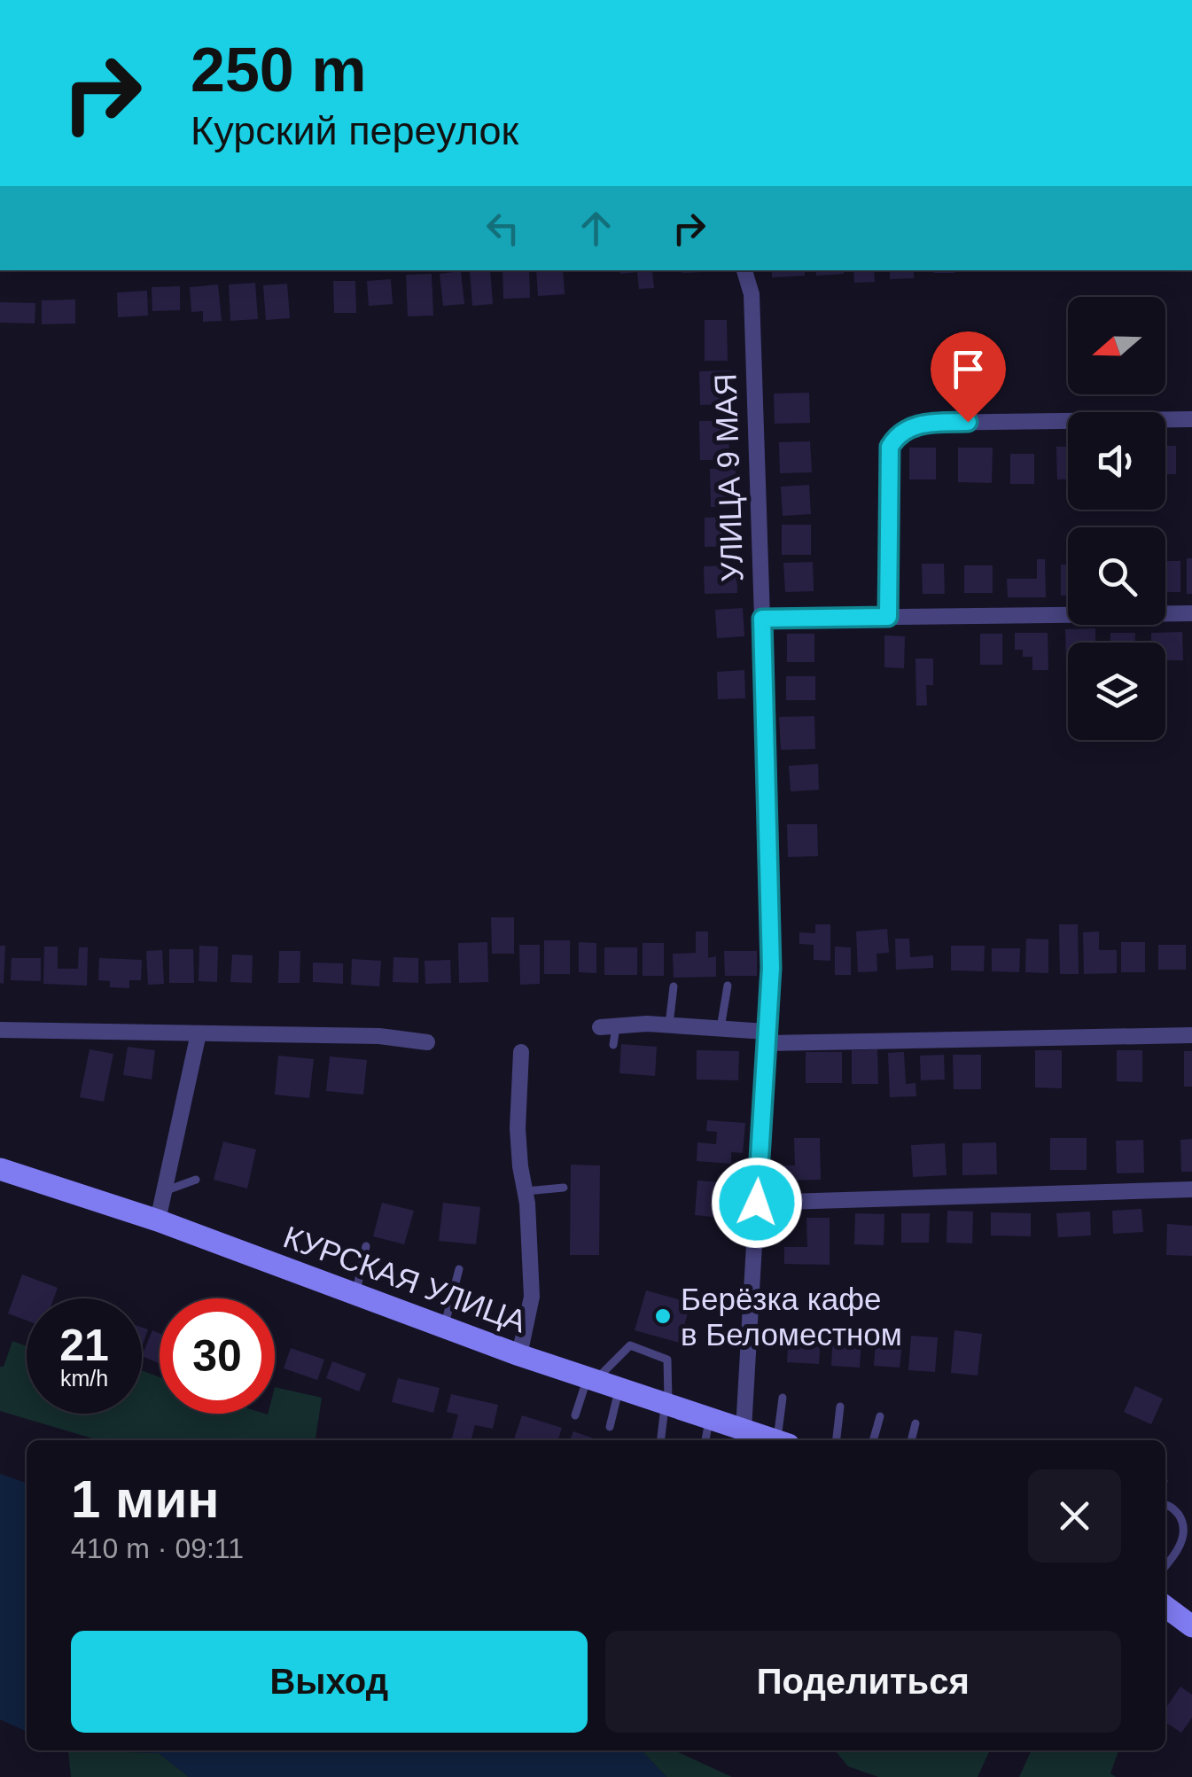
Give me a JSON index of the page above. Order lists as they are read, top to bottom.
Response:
{
  "streets": {
    "street": ["УЛИЦА 9 МАЯ", "КУРСКАЯ УЛИЦА"]
  },
  "crossings": [
    ["УЛИЦА 9 МАЯ", "КУРСКАЯ УЛИЦА"]
  ],
  "places": ["Берёзка кафе в Беломестном"],
  "north": "left",
  "page": {
    "turn": ["250 m", "Курский переулок"],
    "speed": "21 km/h",
    "limit": "30",
    "heading": ["1 мин", "410 m · 09:11"],
    "buttons": ["Выход", "Поделиться"]
  }
}
